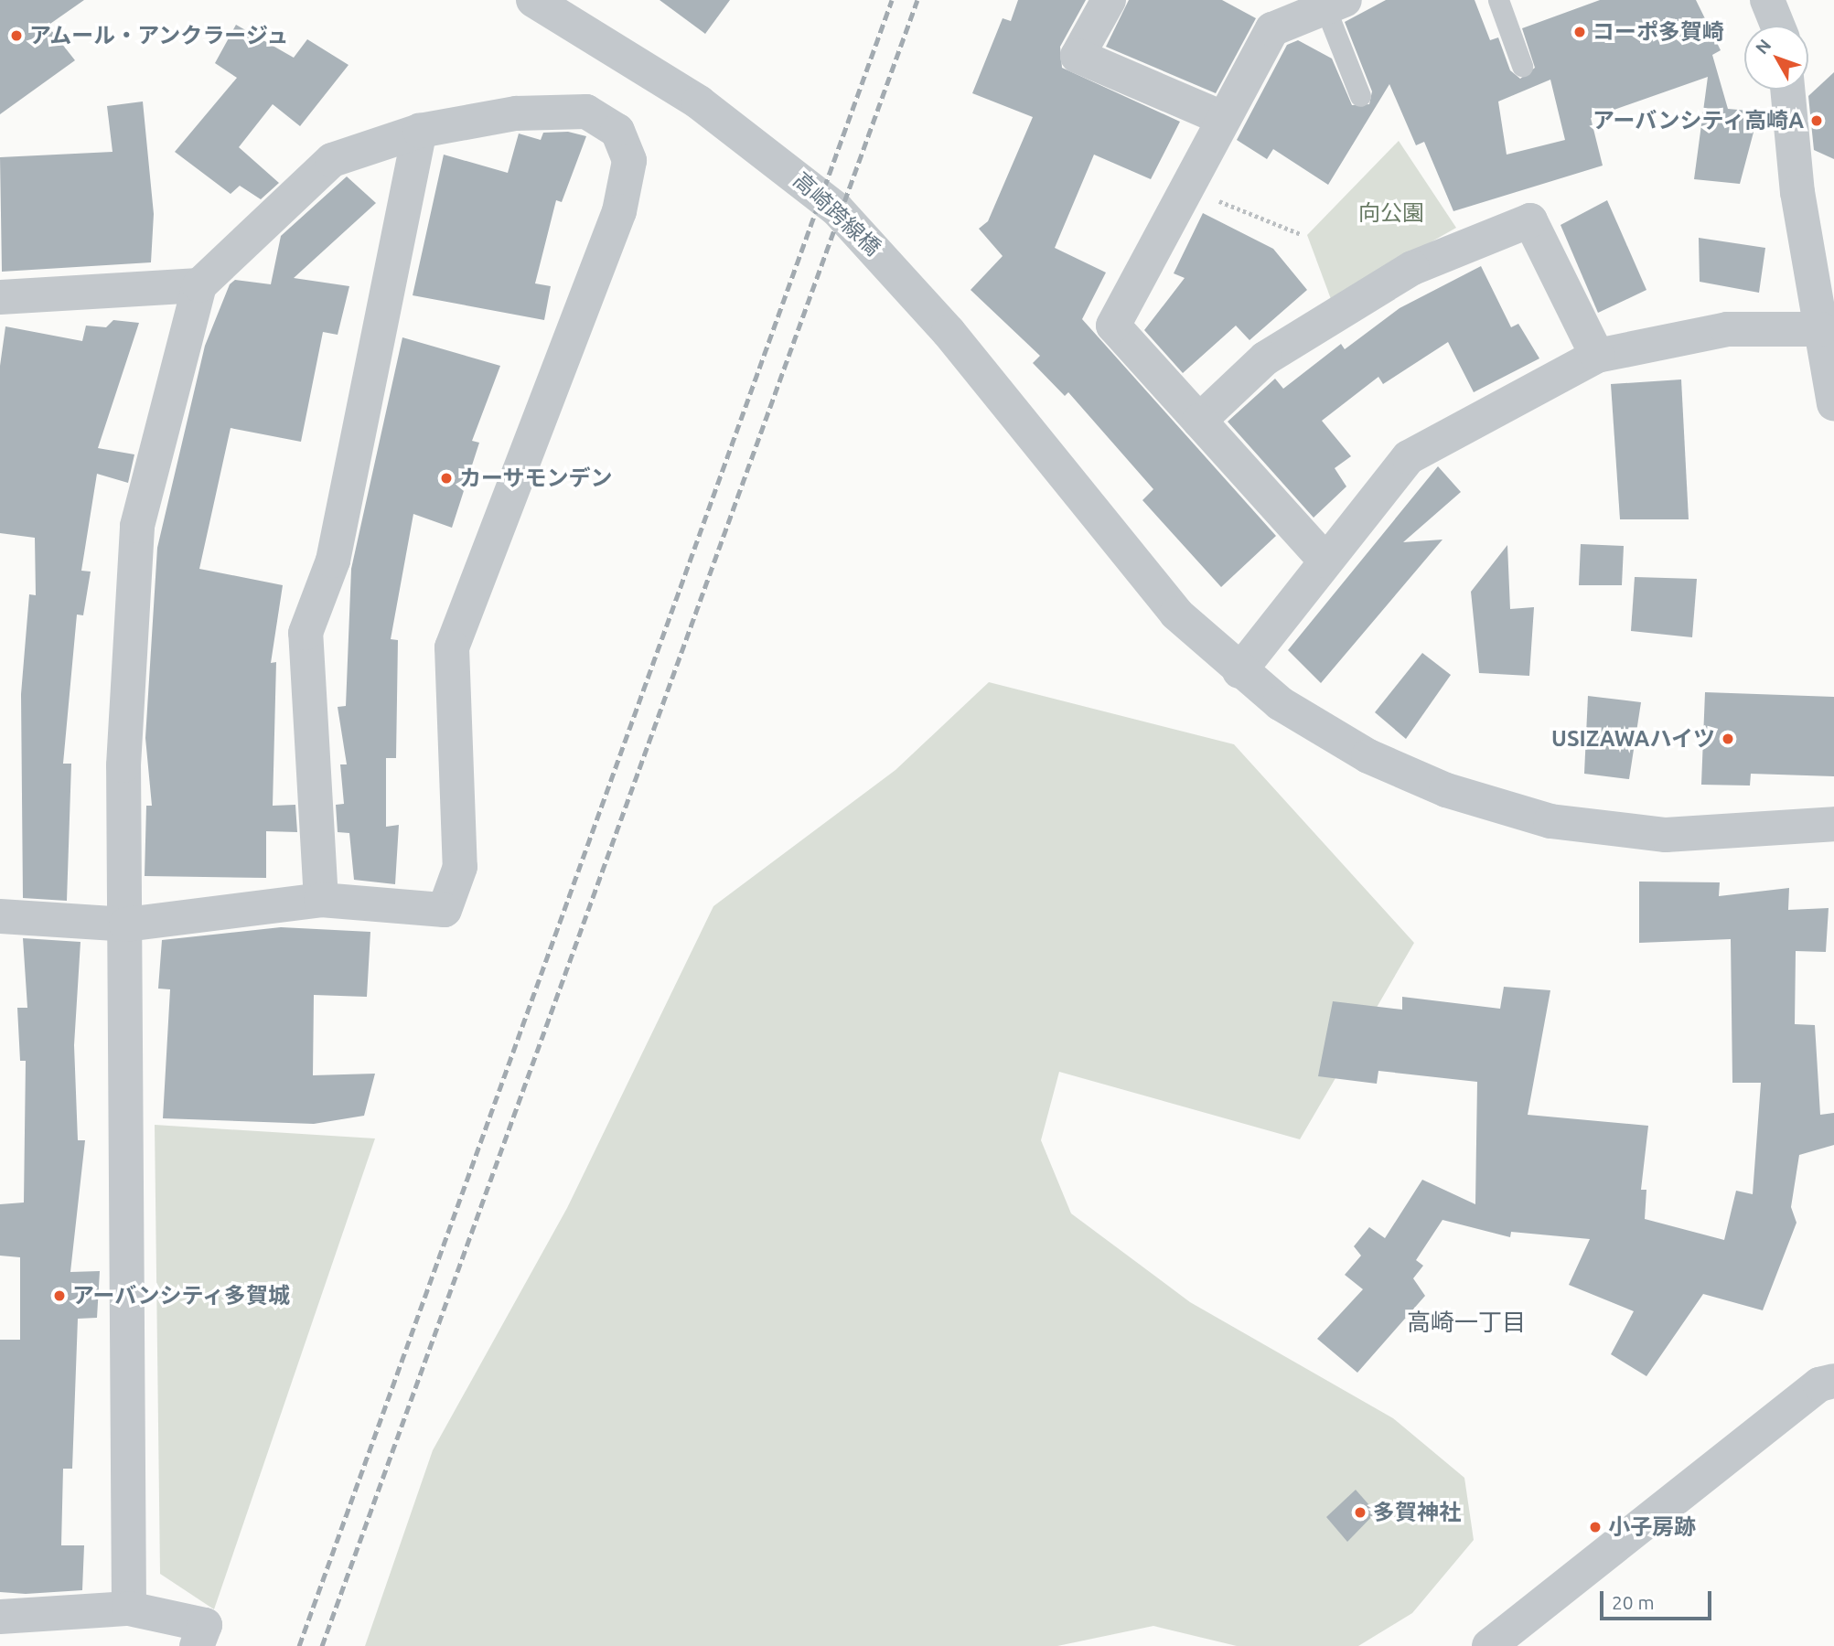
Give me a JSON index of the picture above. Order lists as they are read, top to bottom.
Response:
{
  "streets": {
    "street": ["高崎跨線橋"]
  },
  "districts": ["高崎一丁目"],
  "parks": ["向公園"],
  "places": [
    "コーポ多賀崎",
    "アムール・アンクラージュ",
    "アーバンシティ高崎A",
    "カーサモンデン",
    "USIZAWAハイツ",
    "アーバンシティ多賀城",
    "多賀神社",
    "小子房跡"
  ],
  "scale_bar": "20 m",
  "north": "top left"
}
